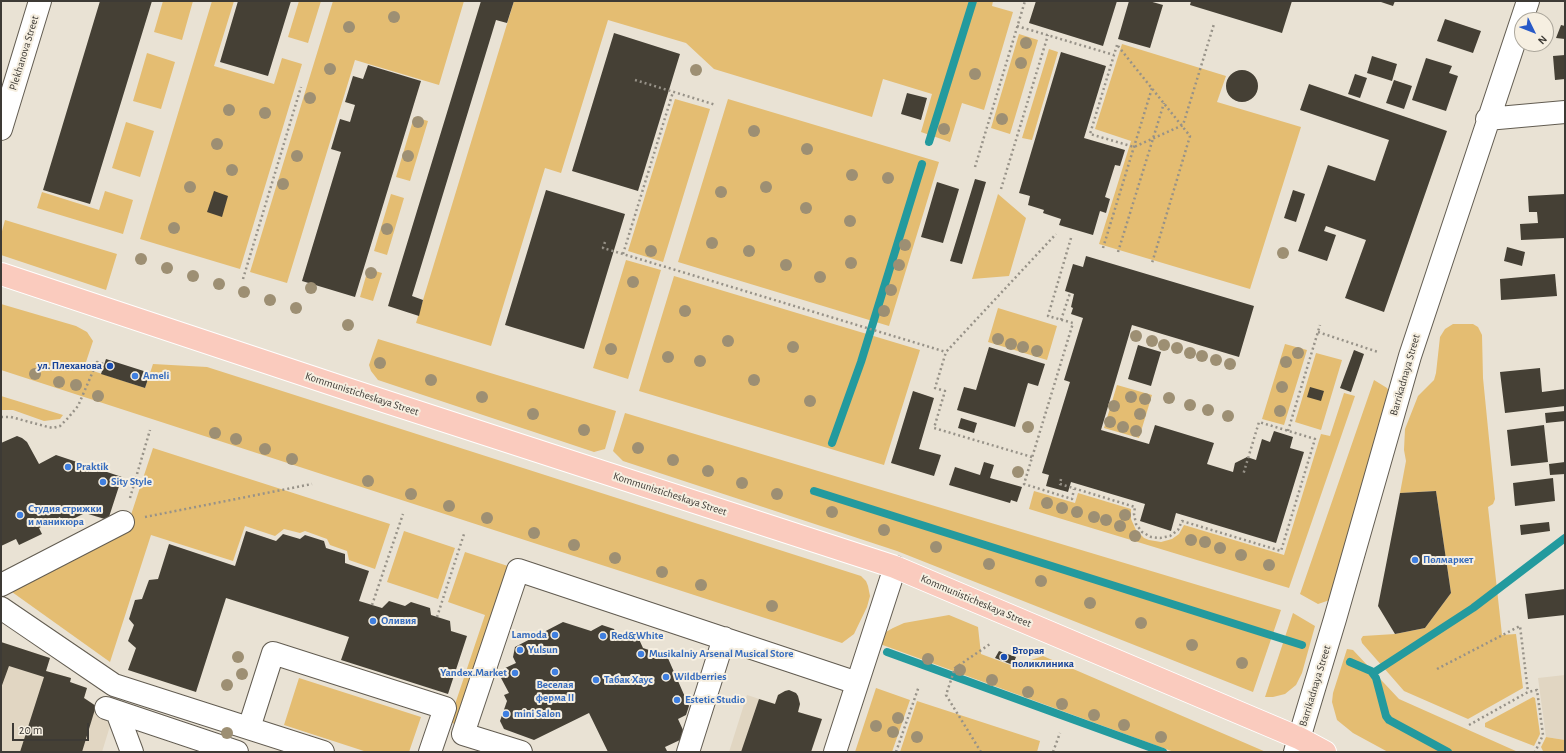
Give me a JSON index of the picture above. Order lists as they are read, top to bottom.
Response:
{
  "streets": {
    "main road": ["Kommunisticheskaya Street"],
    "street": ["Plekhanova Street", "Barrikadnaya Street"]
  },
  "crossings": [
    ["Barrikadnaya Street", "Kommunisticheskaya Street"]
  ],
  "places": [
    "ул. Плеханова",
    "Ameli",
    "Praktik",
    "Sity Style",
    "Студия стрижки и маникюра",
    "Полмаркет",
    "Оливия",
    "Lamoda",
    "Red&White",
    "Yulsun",
    "Musikalniy Arsenal Musical Store",
    "Вторая поликлиника",
    "Веселая ферма II",
    "Yandex.Market",
    "Wildberries",
    "Табак Хаус",
    "Estetic Studio",
    "mini Salon"
  ],
  "scale_bar": "20 m",
  "north": "bottom right"
}
